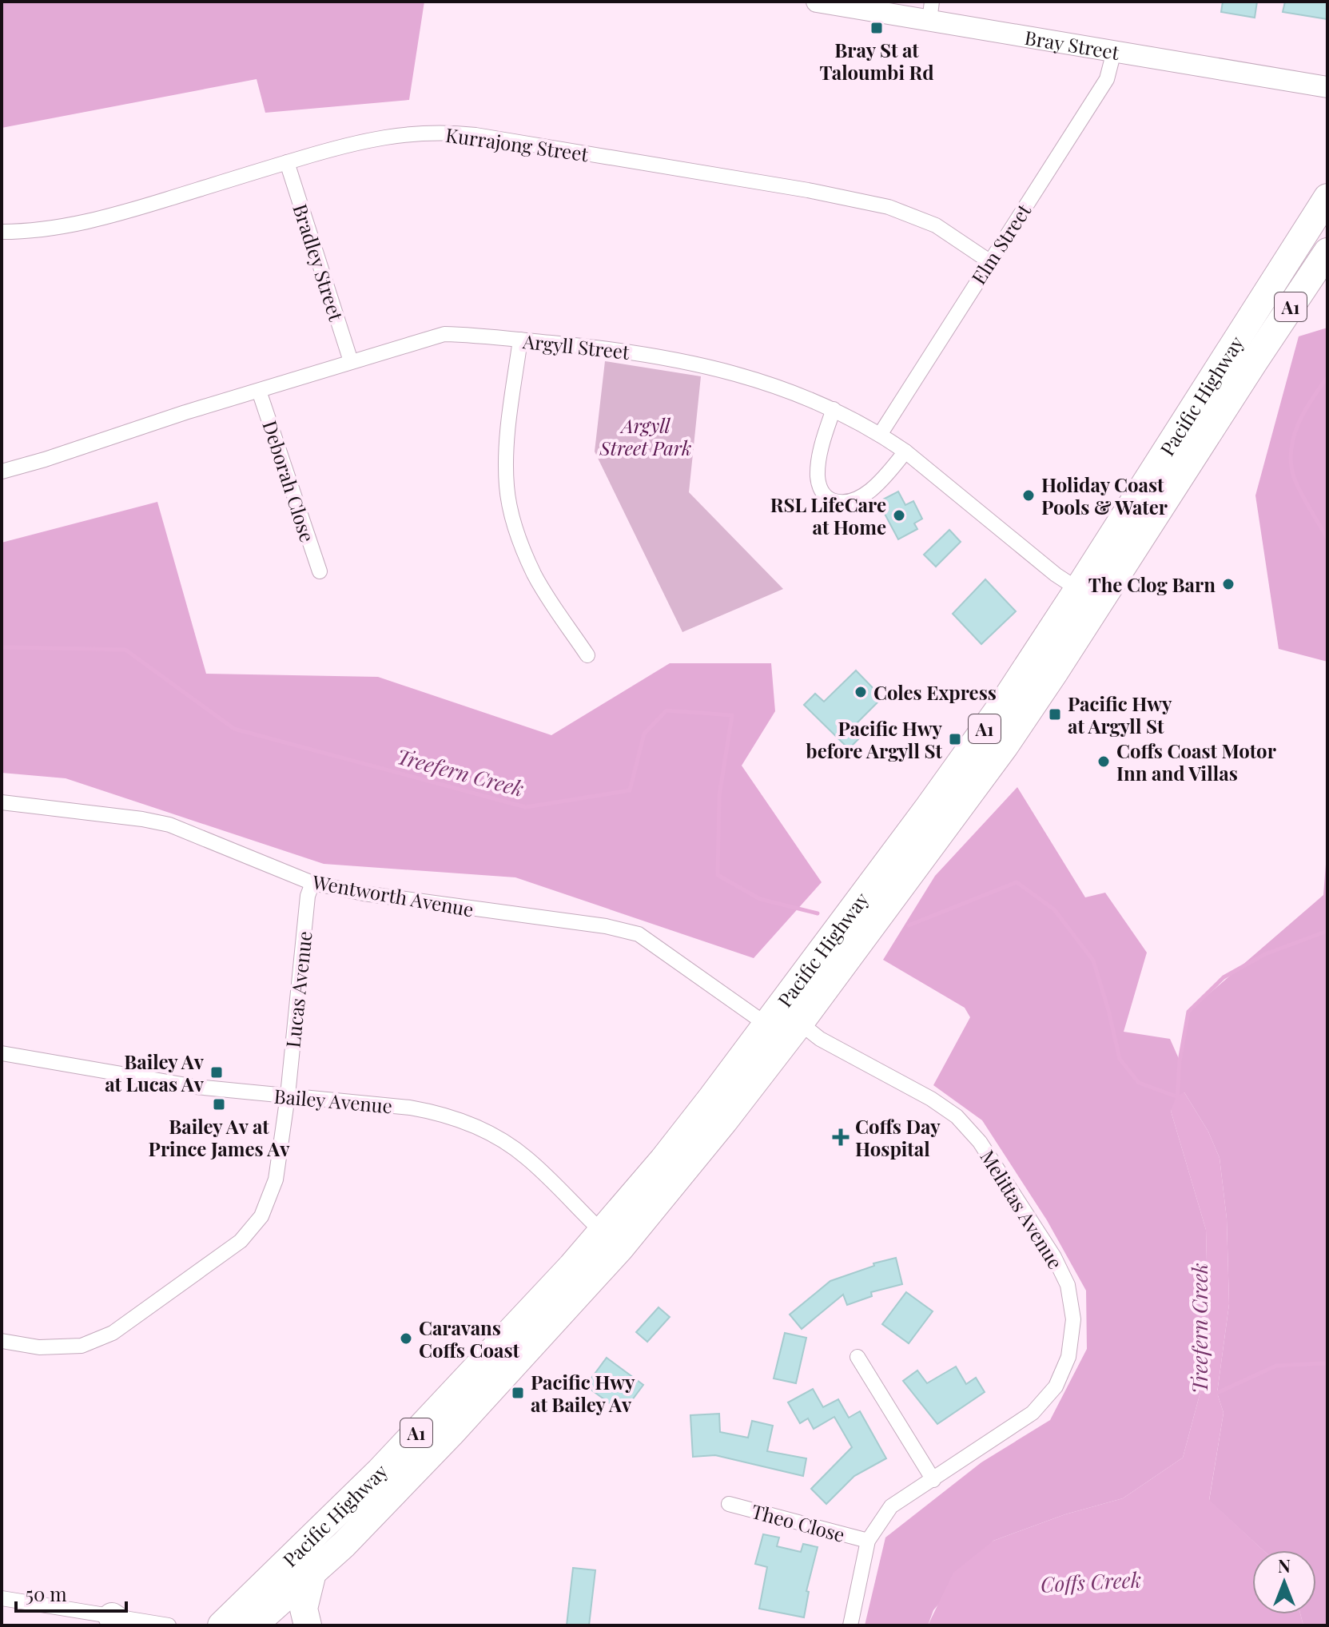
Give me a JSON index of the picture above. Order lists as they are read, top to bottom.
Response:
{
  "streets": {
    "highway": ["A1", "Pacific Highway"],
    "street": [
      "Bray Street",
      "Kurrajong Street",
      "Elm Street",
      "Bradley Street",
      "Argyll Street",
      "Deborah Close",
      "Wentworth Avenue",
      "Lucas Avenue",
      "Bailey Avenue",
      "Melittas Avenue",
      "Theo Close"
    ]
  },
  "crossings": [
    ["Bray Street", "Elm Street"],
    ["Kurrajong Street", "Elm Street"],
    ["Kurrajong Street", "Bradley Street"],
    ["Elm Street", "Argyll Street"],
    ["Bradley Street", "Argyll Street"],
    ["Argyll Street", "Pacific Highway"],
    ["Argyll Street", "Deborah Close"],
    ["Pacific Highway", "Wentworth Avenue"],
    ["Pacific Highway", "Bailey Avenue"],
    ["Pacific Highway", "Melittas Avenue"],
    ["Wentworth Avenue", "Lucas Avenue"],
    ["Lucas Avenue", "Bailey Avenue"],
    ["Melittas Avenue", "Theo Close"]
  ],
  "water": ["Treefern Creek", "Coffs Creek"],
  "parks": ["Argyll Street Park"],
  "places": {
    "transit": [
      "Bray St at Taloumbi Rd",
      "Pacific Hwy at Argyll St",
      "Pacific Hwy before Argyll St",
      "Bailey Av at Lucas Av",
      "Bailey Av at Prince James Av",
      "Pacific Hwy at Bailey Av"
    ],
    "other": [
      "Holiday Coast Pools & Water",
      "RSL LifeCare at Home",
      "The Clog Barn",
      "Coles Express",
      "Coffs Coast Motor Inn and Villas",
      "Caravans Coffs Coast"
    ],
    "health": ["Coffs Day Hospital"]
  },
  "scale_bar": "50 m",
  "north": "top"
}
